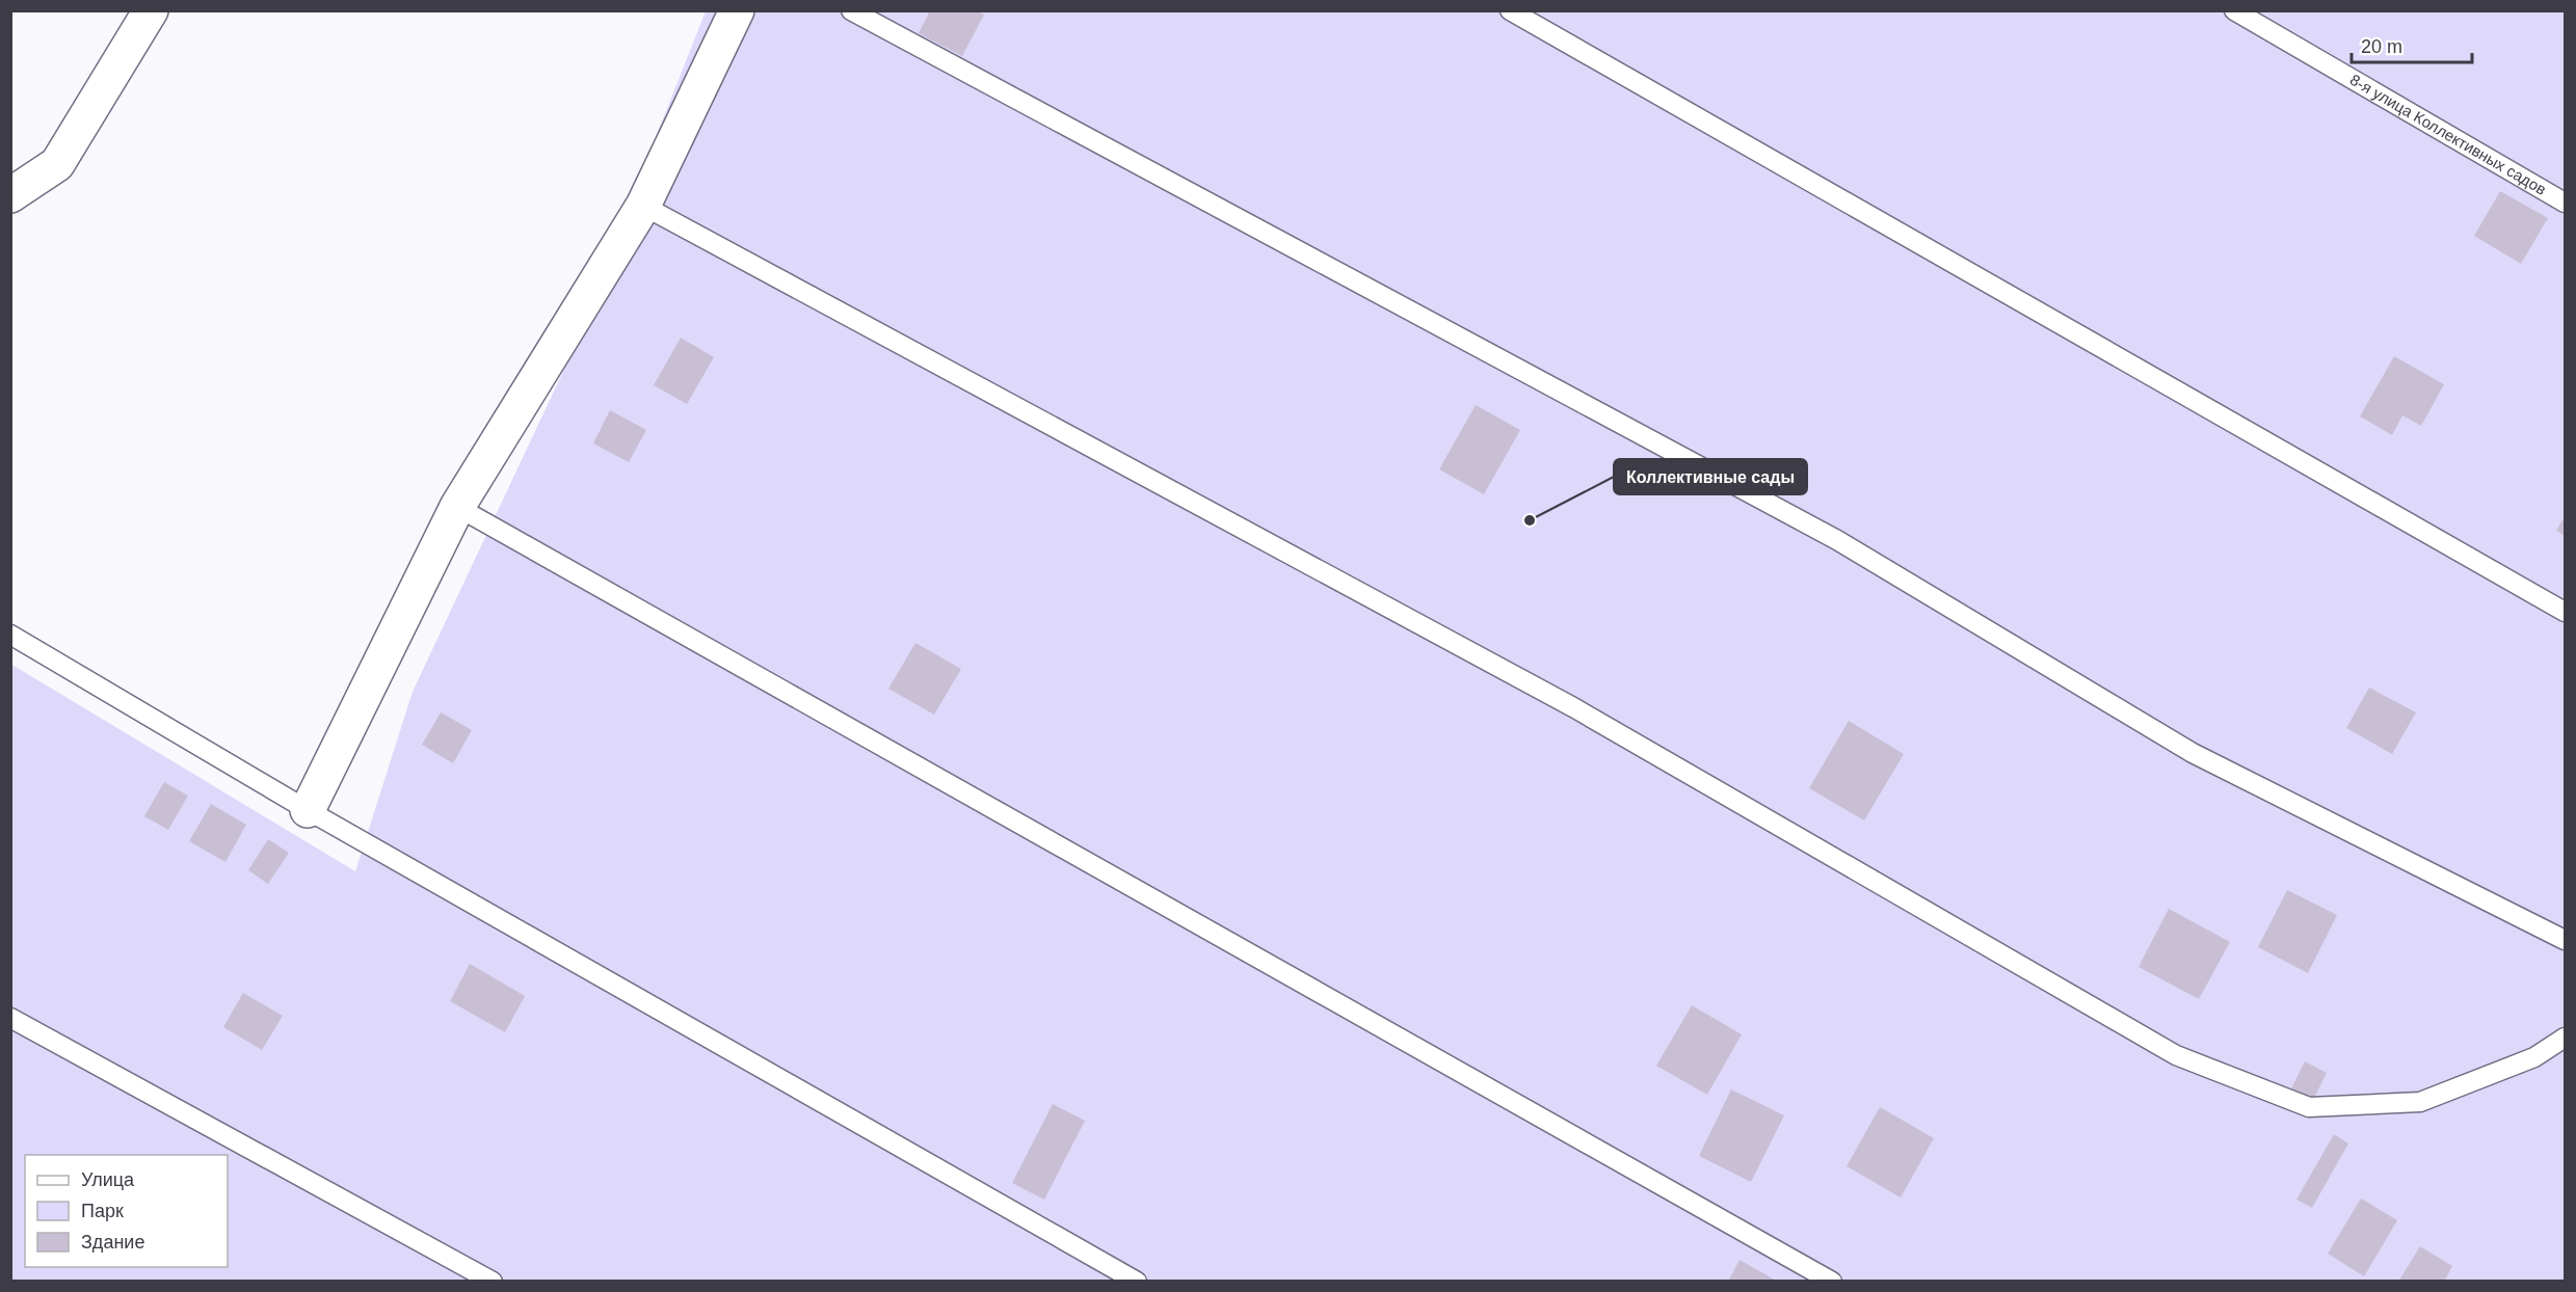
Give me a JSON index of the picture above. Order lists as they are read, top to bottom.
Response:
{
  "streets": {
    "lane": ["8-я улица Коллективных садов"]
  },
  "places": ["Коллективные сады"],
  "legend": ["Улица", "Парк", "Здание"],
  "scale_bar": "20 m"
}
